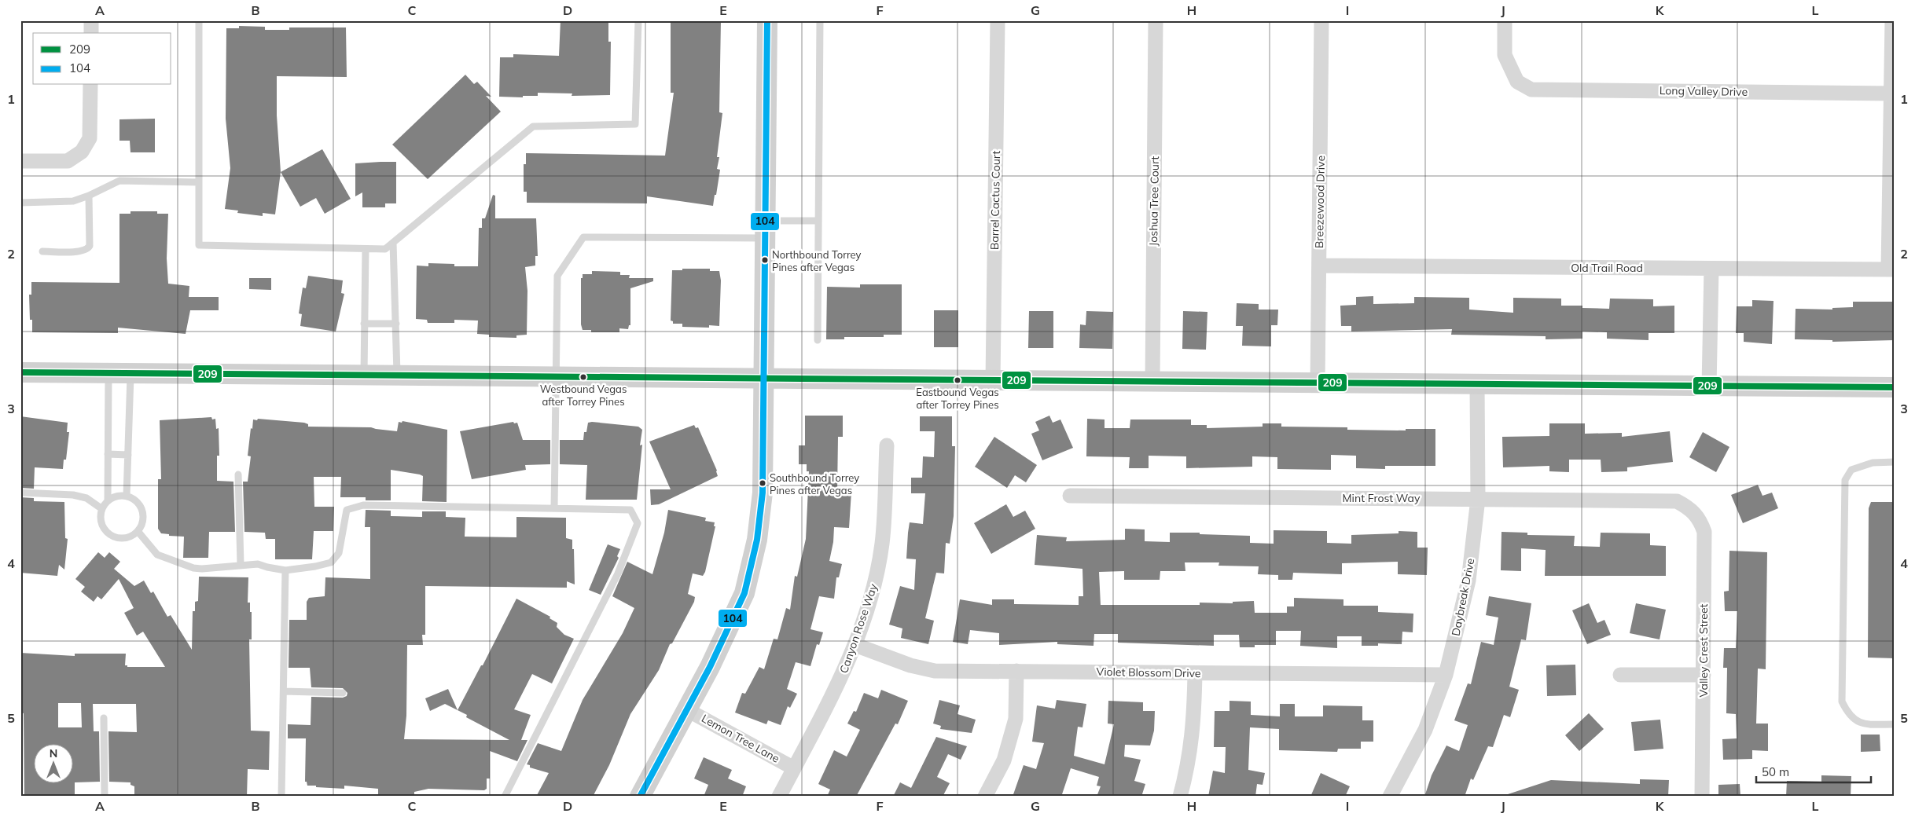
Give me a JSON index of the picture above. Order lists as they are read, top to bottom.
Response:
{
  "streets": {
    "street": [
      "Long Valley Drive",
      "Barrel Cactus Court",
      "Joshua Tree Court",
      "Breezewood Drive",
      "Old Trail Road",
      "Mint Frost Way",
      "Daybreak Drive",
      "Canyon Rose Way",
      "Valley Crest Street",
      "Violet Blossom Drive",
      "Lemon Tree Lane"
    ]
  },
  "crossings": [
    ["Breezewood Drive", "Old Trail Road"],
    ["Mint Frost Way", "Daybreak Drive"],
    ["Mint Frost Way", "Valley Crest Street"],
    ["Daybreak Drive", "Violet Blossom Drive"],
    ["Canyon Rose Way", "Violet Blossom Drive"],
    ["Canyon Rose Way", "Lemon Tree Lane"]
  ],
  "places": [
    "Northbound Torrey Pines after Vegas",
    "Westbound Vegas after Torrey Pines",
    "Eastbound Vegas after Torrey Pines",
    "Southbound Torrey Pines after Vegas"
  ],
  "lines": ["transit line 104", "transit line 209"],
  "legend": ["209", "104"],
  "scale_bar": "50 m",
  "north": "top",
  "grid": {
    "columns": [
      "A",
      "B",
      "C",
      "D",
      "E",
      "F",
      "G",
      "H",
      "I",
      "J",
      "K",
      "L"
    ],
    "rows": [
      "1",
      "2",
      "3",
      "4",
      "5"
    ]
  }
}
